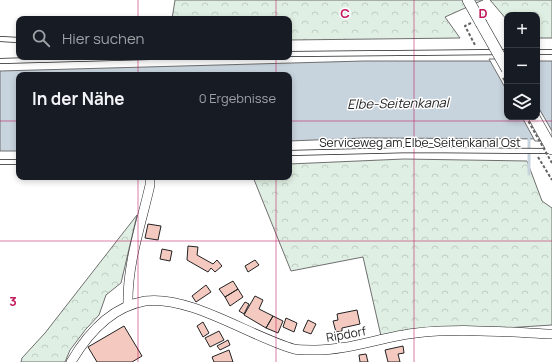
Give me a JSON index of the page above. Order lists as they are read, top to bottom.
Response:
{
  "streets": {
    "street": ["Ripdorf"],
    "lane": ["Serviceweg am Elbe-Seitenkanal Ost"]
  },
  "water": ["Elbe-Seitenkanal"],
  "page": {
    "map_buttons": ["+", "−"],
    "search": "Hier suchen",
    "heading": ["In der Nähe", "0 Ergebnisse"]
  },
  "grid": {
    "columns": ["C", "D"],
    "rows": ["3"]
  }
}
